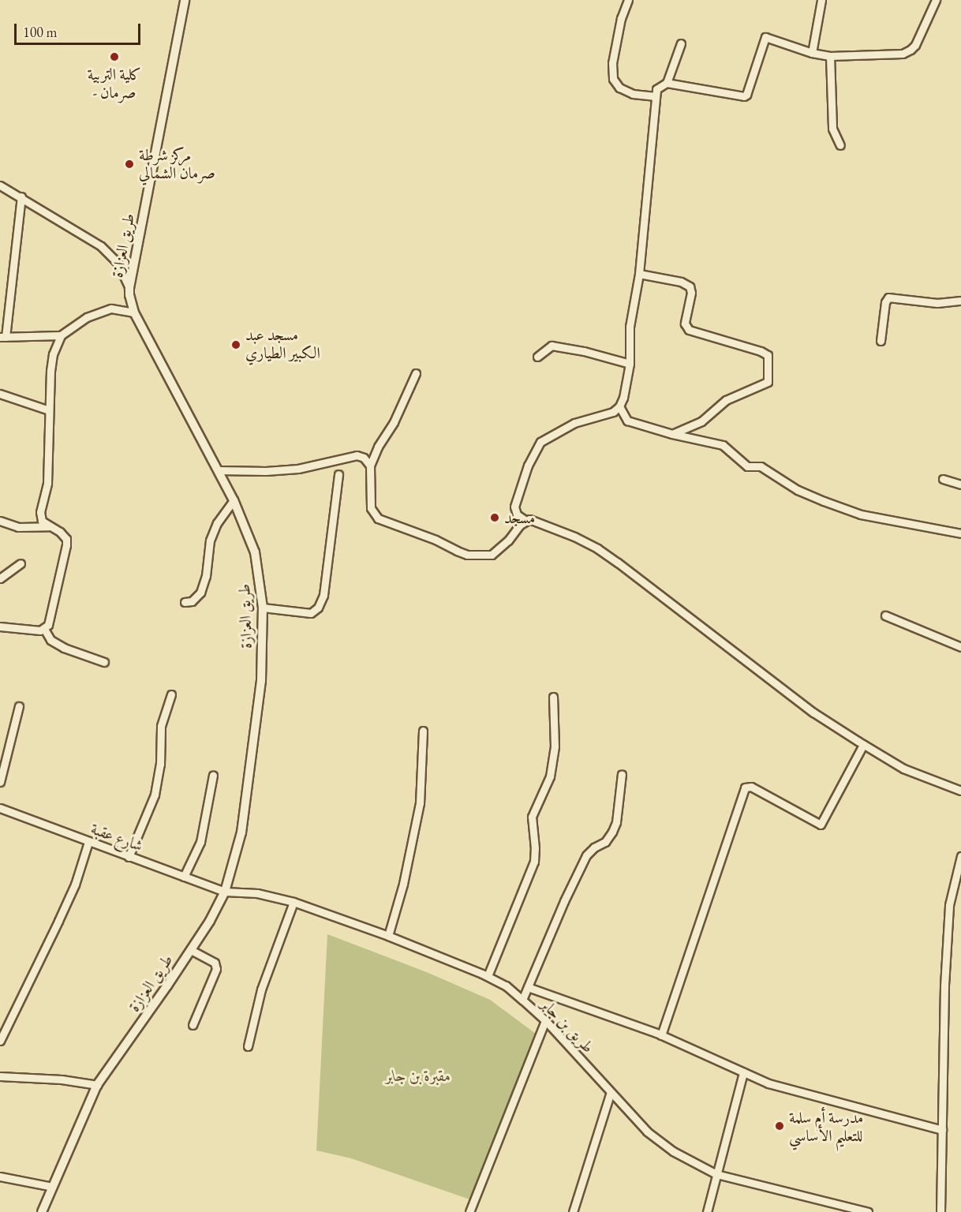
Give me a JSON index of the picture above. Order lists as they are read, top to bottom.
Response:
{
  "streets": {
    "street": ["طريق العزازة", "شارع عقبة", "طريق بن جابر"]
  },
  "crossings": [
    ["طريق العزازة", "شارع عقبة"],
    ["طريق العزازة", "طريق بن جابر"],
    ["شارع عقبة", "طريق بن جابر"]
  ],
  "parks": ["مقبرة بن جابر"],
  "places": [
    "كلية التربية - صرمان",
    "مركز شرطة صرمان الشمالي",
    "مسجد عبد الكبير الطياري",
    "مسجد",
    "مدرسة أم سلمة للتعليم الأساسي"
  ],
  "scale_bar": "100 m"
}
